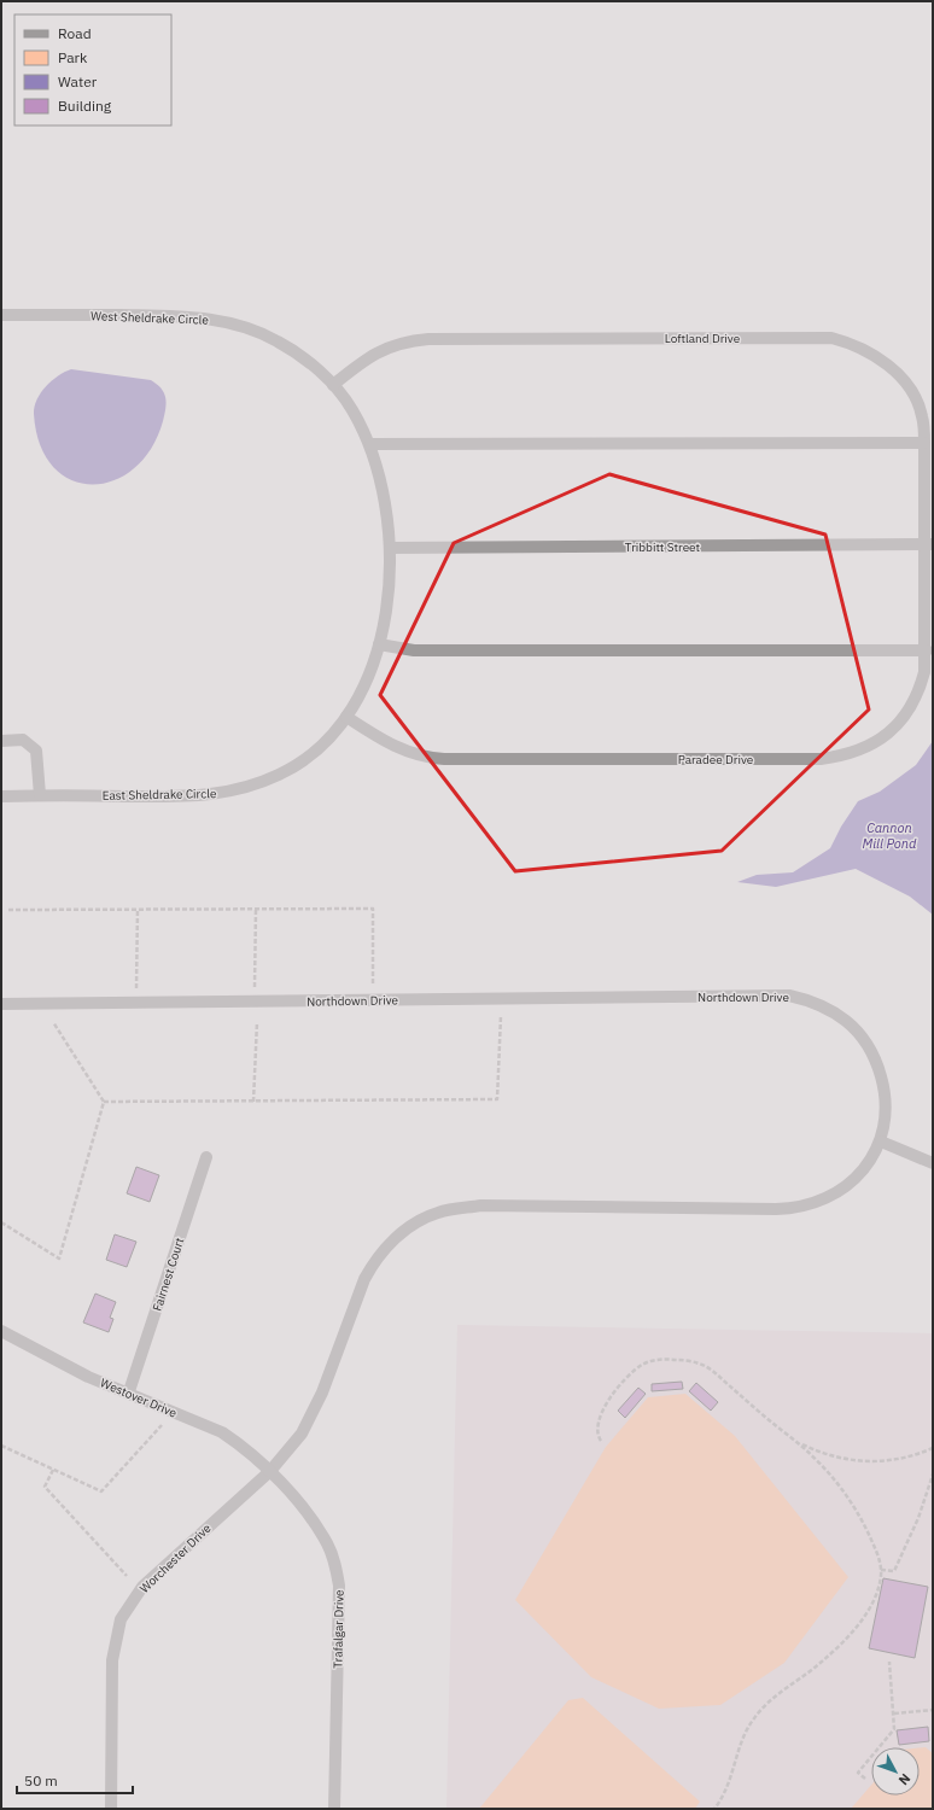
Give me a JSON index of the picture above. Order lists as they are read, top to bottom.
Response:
{
  "streets": {
    "street": [
      "West Sheldrake Circle",
      "Loftland Drive",
      "Tribbitt Street",
      "Paradee Drive",
      "East Sheldrake Circle",
      "Northdown Drive",
      "Fairnest Court",
      "Westover Drive",
      "Worchester Drive",
      "Trafalgar Drive"
    ]
  },
  "crossings": [
    ["West Sheldrake Circle", "Loftland Drive"],
    ["West Sheldrake Circle", "Tribbitt Street"],
    ["West Sheldrake Circle", "East Sheldrake Circle"],
    ["Loftland Drive", "Tribbitt Street"],
    ["Loftland Drive", "Paradee Drive"],
    ["Tribbitt Street", "Paradee Drive"],
    ["Tribbitt Street", "East Sheldrake Circle"],
    ["Paradee Drive", "East Sheldrake Circle"],
    ["Northdown Drive", "Westover Drive"],
    ["Northdown Drive", "Worchester Drive"],
    ["Northdown Drive", "Trafalgar Drive"],
    ["Fairnest Court", "Westover Drive"],
    ["Westover Drive", "Worchester Drive"],
    ["Westover Drive", "Trafalgar Drive"],
    ["Worchester Drive", "Trafalgar Drive"]
  ],
  "water": ["Cannon Mill Pond"],
  "legend": [
    "Road",
    "Park",
    "Water",
    "Building"
  ],
  "scale_bar": "50 m",
  "north": "bottom right"
}
